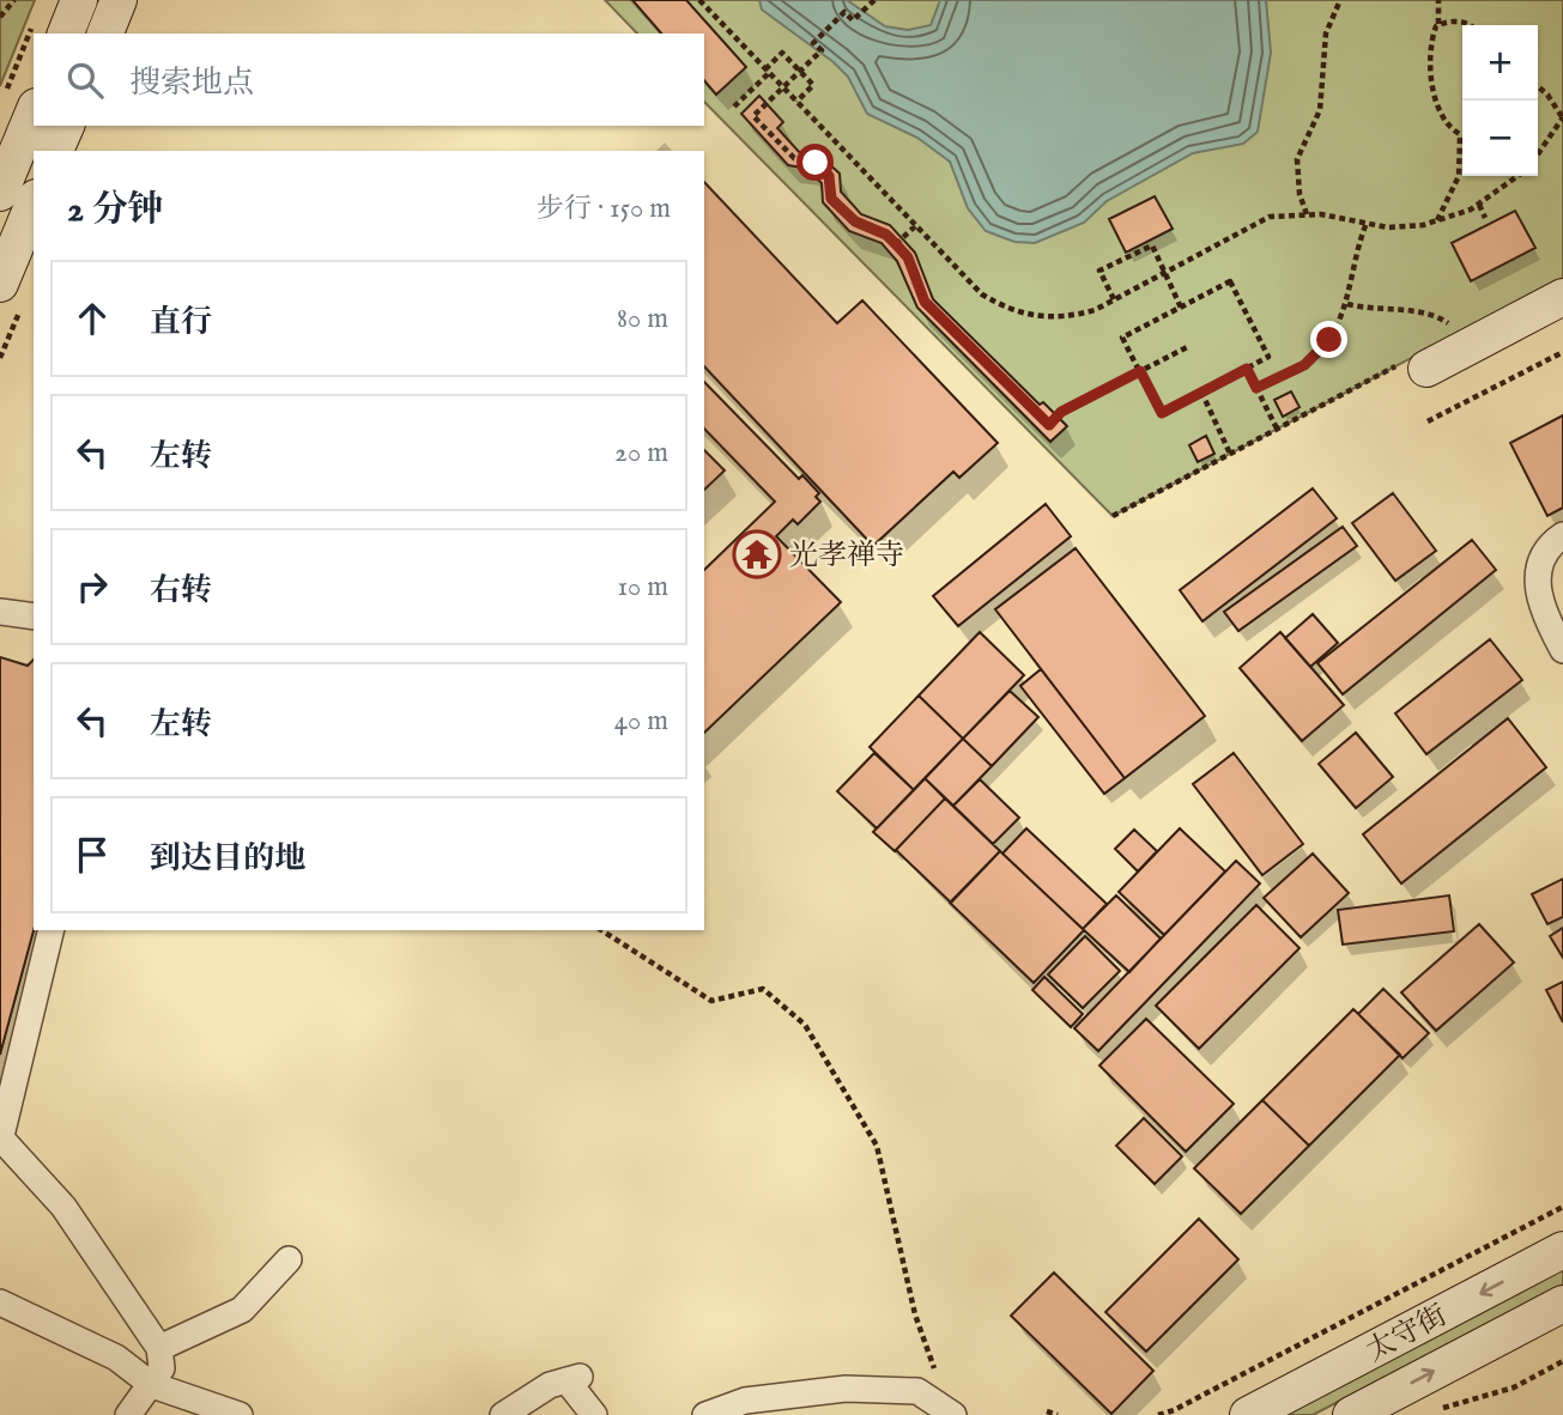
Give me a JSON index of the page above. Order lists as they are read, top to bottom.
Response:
{
  "streets": {
    "street": ["太守街"]
  },
  "places": {
    "temple": ["光孝禅寺"]
  },
  "page": {
    "map_buttons": ["+", "−"],
    "search": "搜索地点",
    "heading": ["2 分钟", "步行 · 150 m"],
    "list": [
      ["直行", "80 m"],
      ["左转", "20 m"],
      ["右转", "10 m"],
      ["左转", "40 m"],
      "到达目的地"
    ]
  }
}
